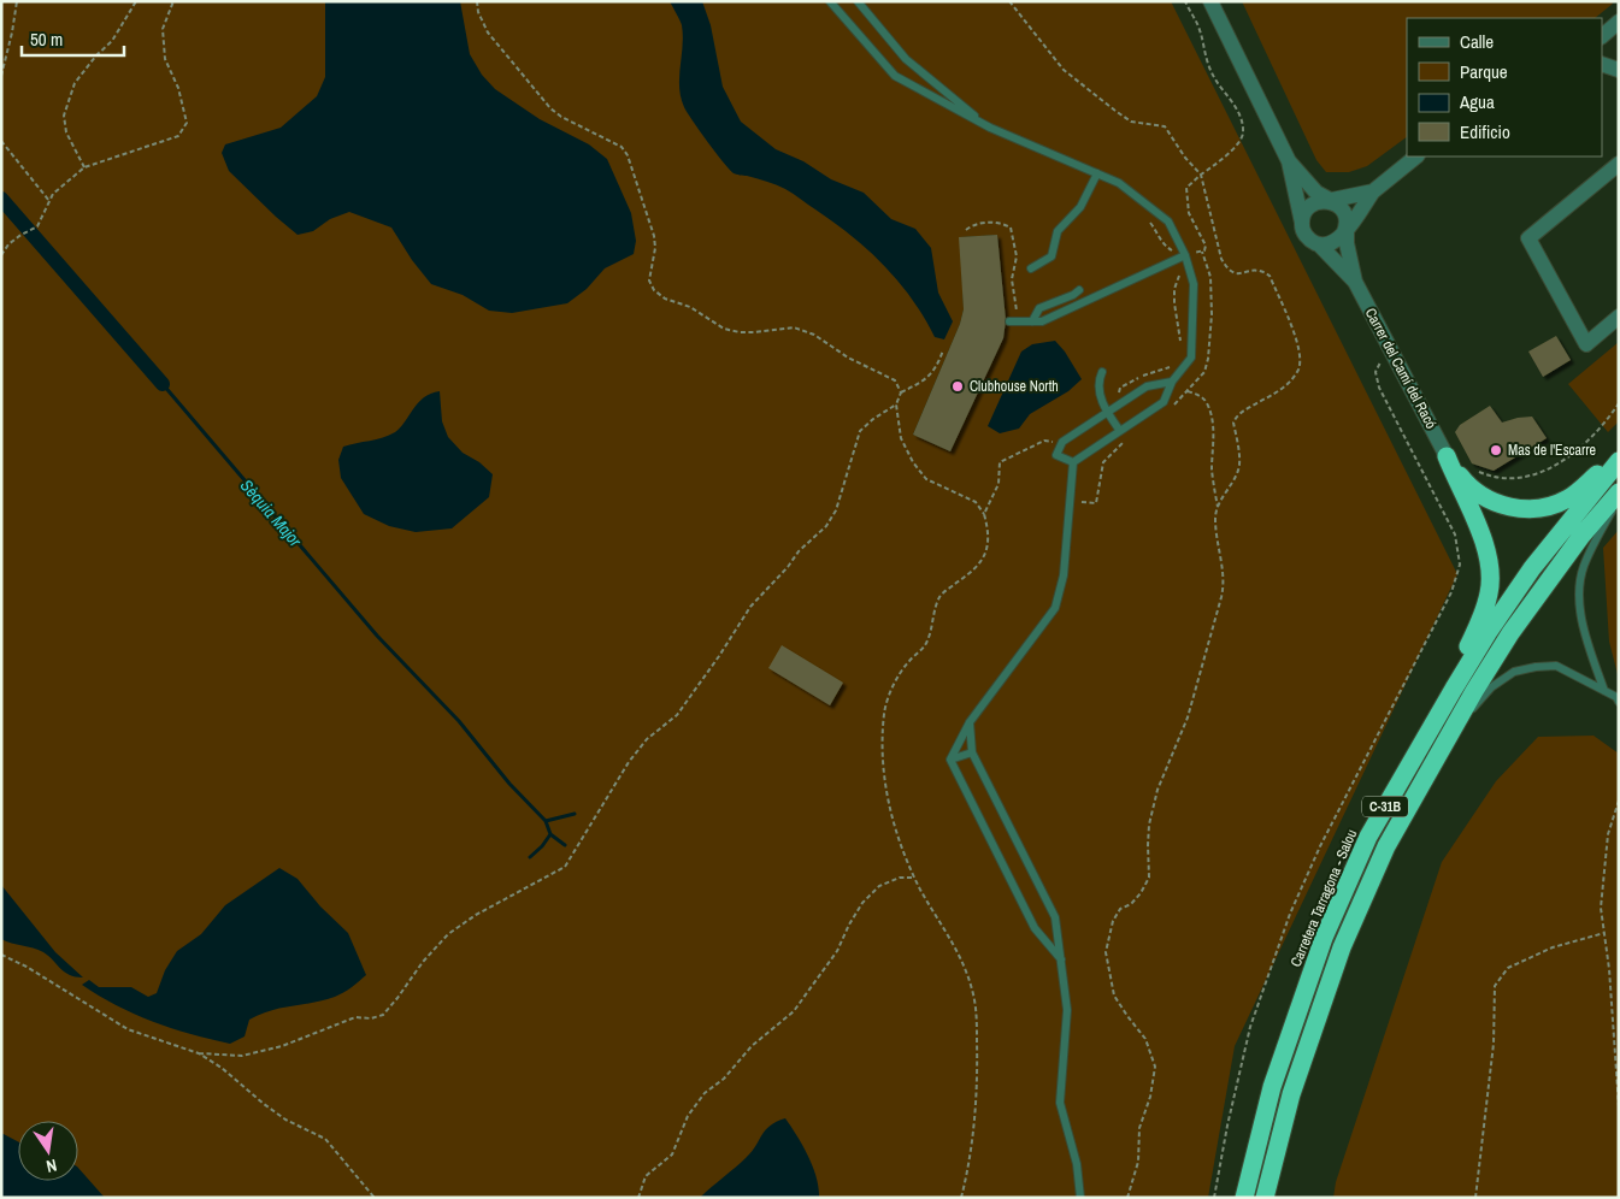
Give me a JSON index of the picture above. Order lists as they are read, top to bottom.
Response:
{
  "streets": {
    "highway": ["C-31B", "Carretera Tarragona - Salou"],
    "street": ["Carrer del Camí del Racó"]
  },
  "water": ["Sèquia Major"],
  "places": ["Clubhouse North", "Mas de l'Escarre"],
  "legend": [
    "Calle",
    "Parque",
    "Agua",
    "Edificio"
  ],
  "scale_bar": "50 m",
  "north": "bottom"
}
